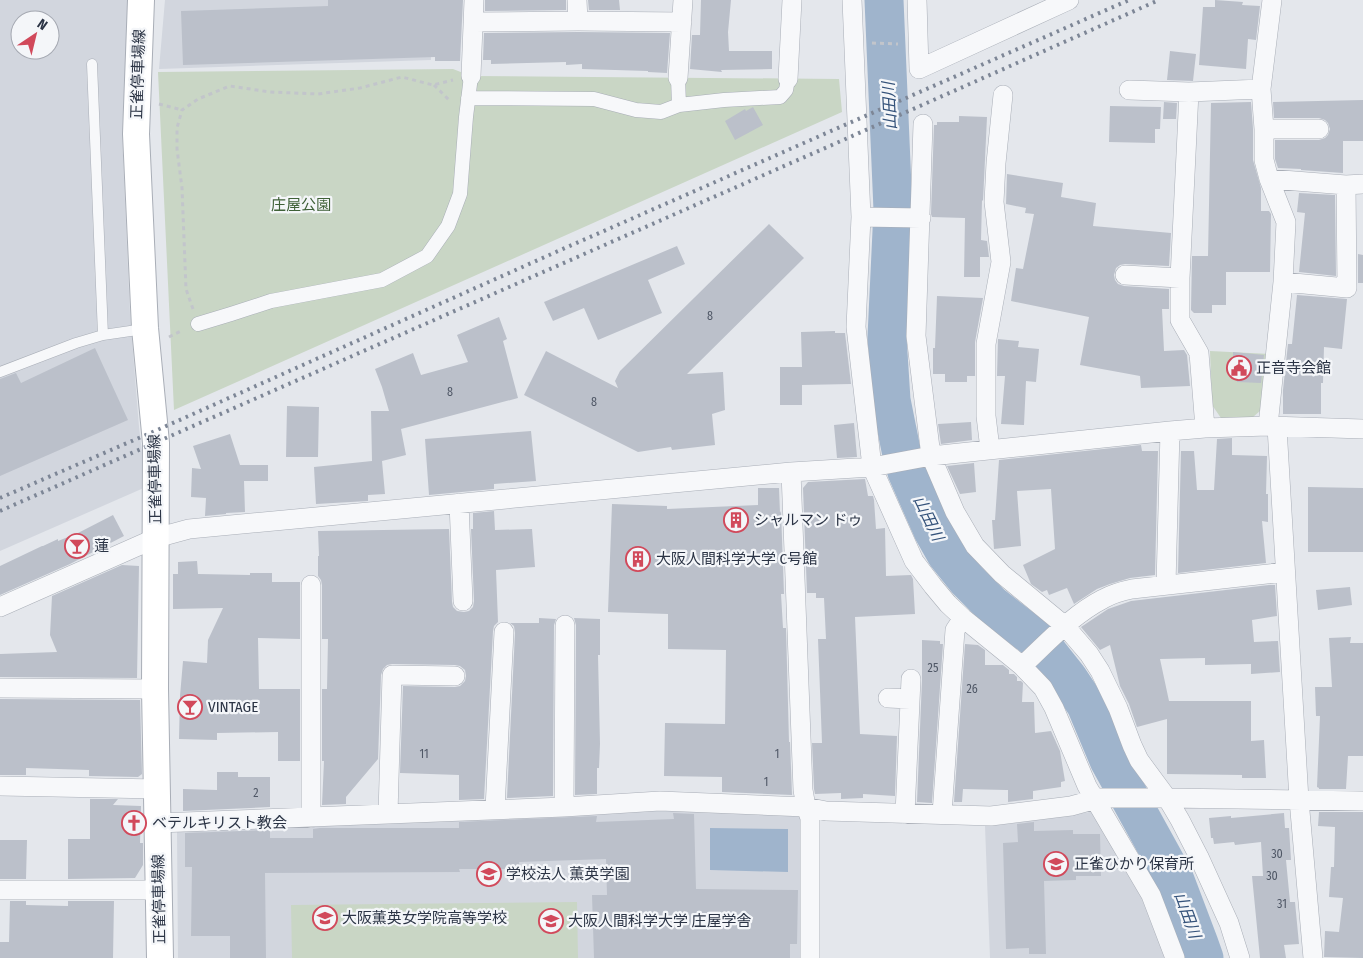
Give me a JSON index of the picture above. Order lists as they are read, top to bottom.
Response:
{
  "streets": {
    "main road": ["正雀停車場線"]
  },
  "water": ["山田川"],
  "parks": ["庄屋公園"],
  "places": {
    "public building": ["正音寺会館"],
    "building": ["シャルマン ドゥ", "大阪人間科学大学 C号館"],
    "bar": ["蓮", "VINTAGE"],
    "church": ["ベテルキリスト教会"],
    "school or university": [
      "正雀ひかり保育所",
      "学校法人 薫英学園",
      "大阪薫英女学院高等学校",
      "大阪人間科学大学 庄屋学舎"
    ]
  },
  "house_numbers": [
    "8",
    "8",
    "8",
    "25",
    "26",
    "11",
    "1",
    "1",
    "2",
    "30",
    "30",
    "31"
  ],
  "north": "top right"
}
